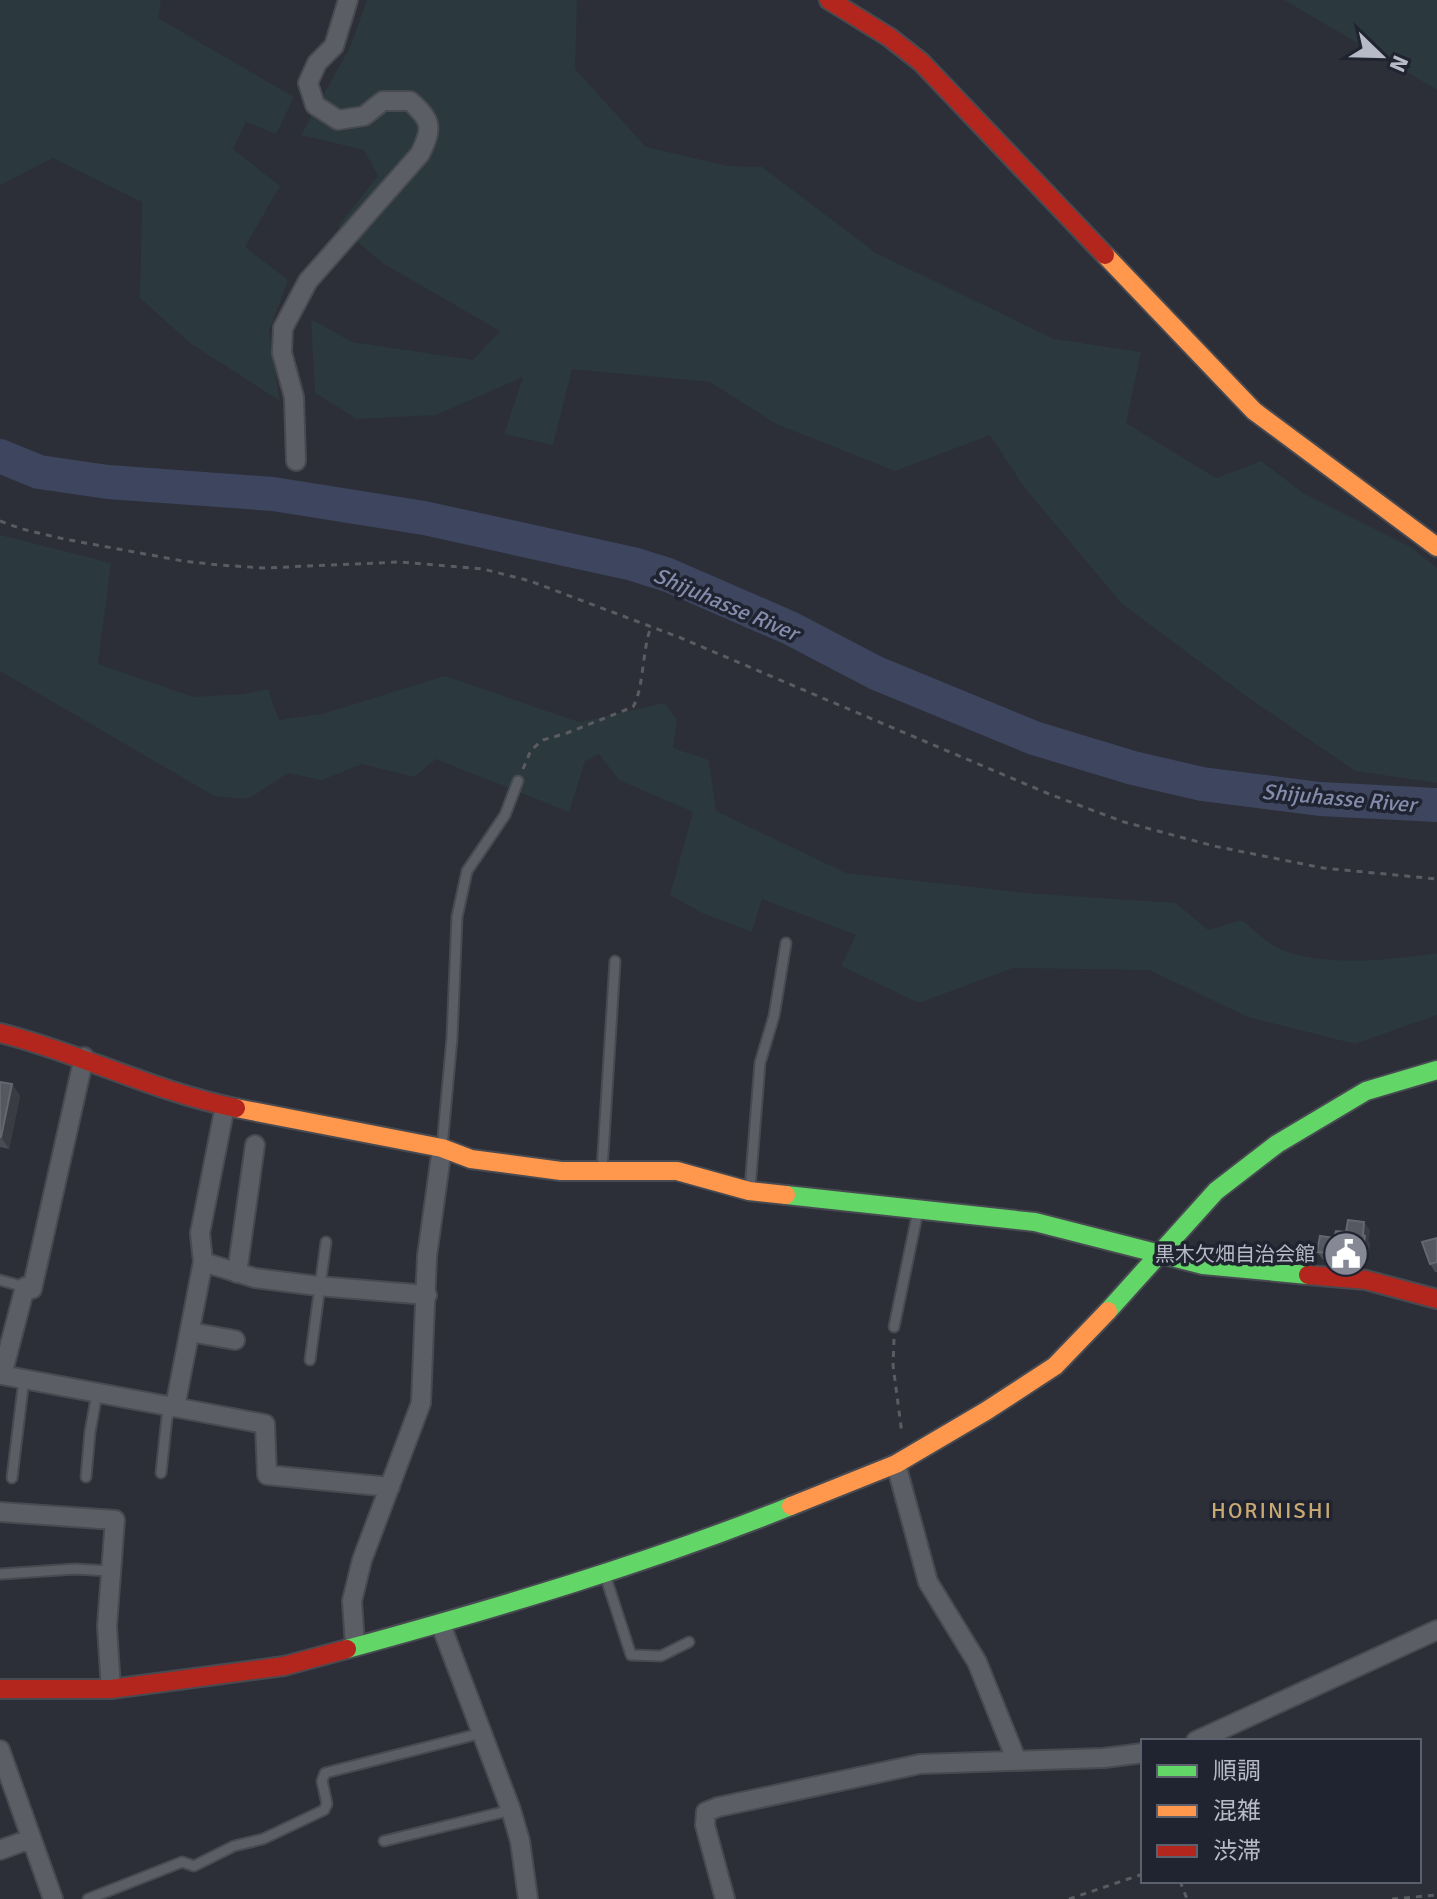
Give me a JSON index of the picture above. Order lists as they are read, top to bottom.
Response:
{
  "districts": ["HORINISHI"],
  "water": ["Shijuhasse River"],
  "places": {
    "public building": ["黒木欠畑自治会館"]
  },
  "legend": ["順調", "混雑", "渋滞"],
  "north": "bottom right"
}
